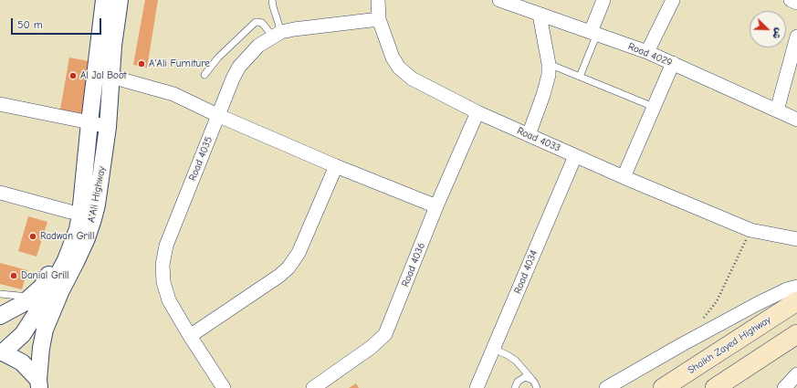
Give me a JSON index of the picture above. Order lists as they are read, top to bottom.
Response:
{
  "streets": {
    "main road": ["Shaikh Zayed Highway"],
    "street": [
      "Road 4029",
      "Road 4033",
      "Road 4035",
      "A'Ali Highway",
      "Road 4036",
      "Road 4034"
    ]
  },
  "crossings": [
    ["Road 4033", "Road 4035"],
    ["Road 4033", "Road 4036"],
    ["Road 4033", "Road 4034"]
  ],
  "places": [
    "A'Ali Furniture",
    "Al Jal Boot",
    "Radwan Grill",
    "Danial Grill"
  ],
  "scale_bar": "50 m",
  "north": "bottom right"
}
